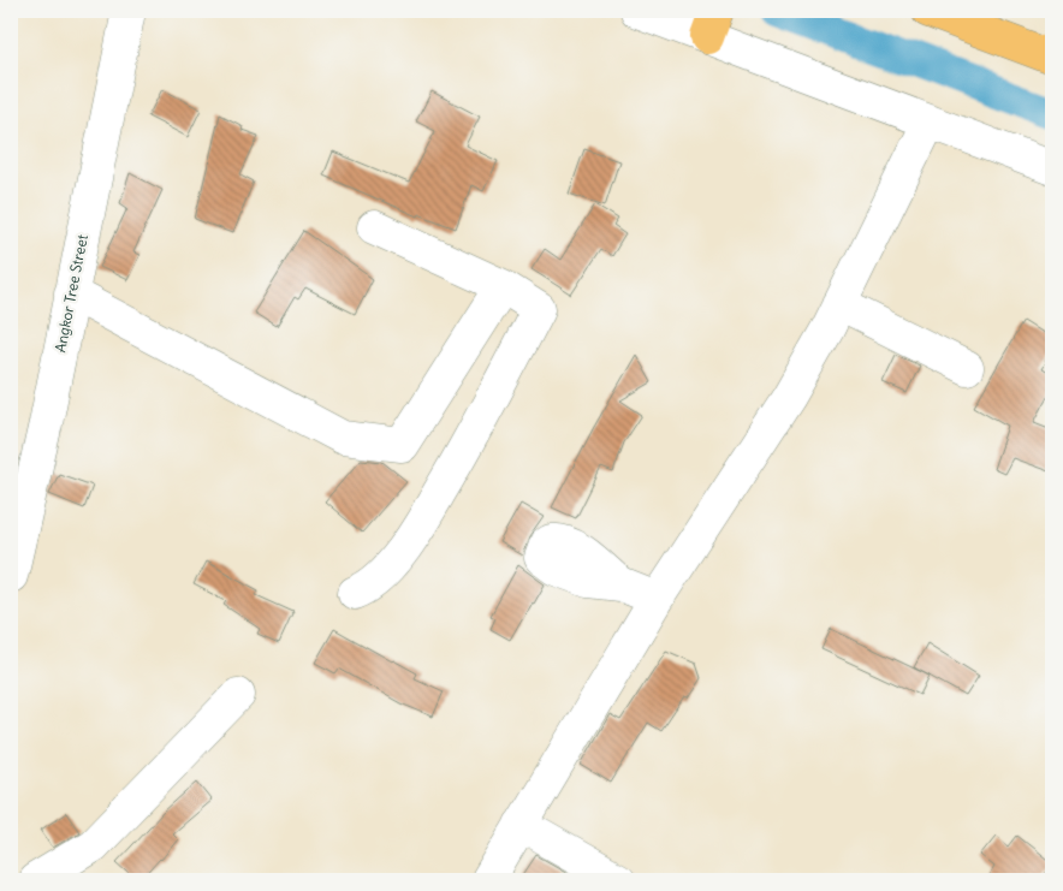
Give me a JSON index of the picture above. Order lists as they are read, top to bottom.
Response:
{
  "streets": {
    "street": ["Angkor Tree Street"]
  }
}
